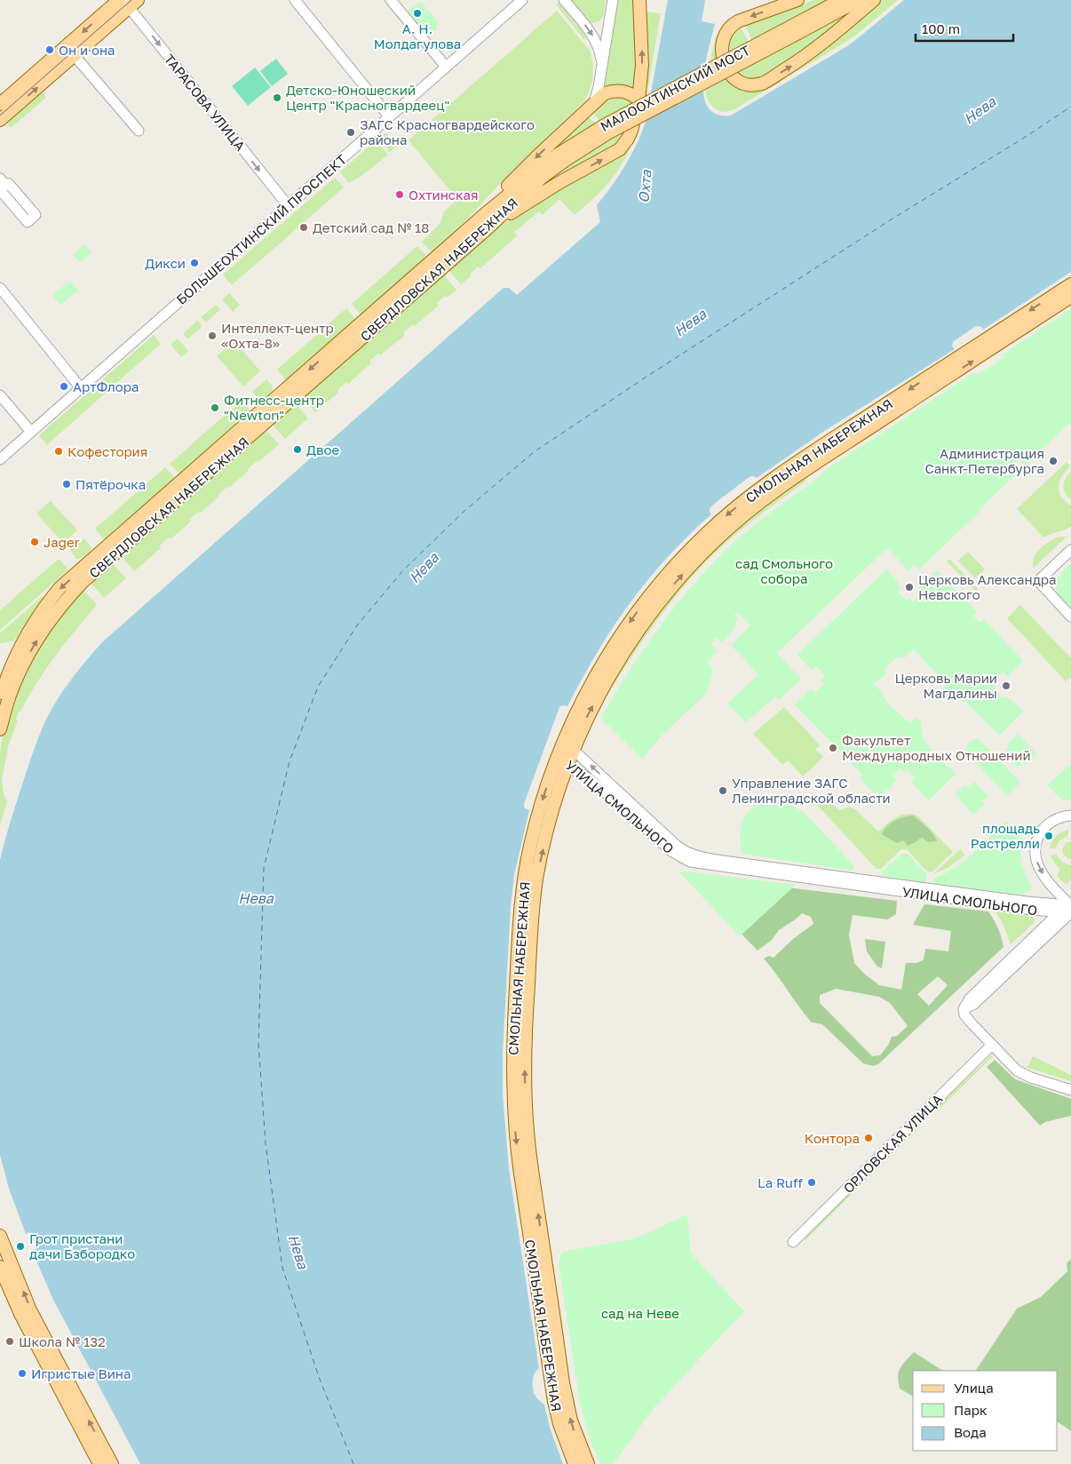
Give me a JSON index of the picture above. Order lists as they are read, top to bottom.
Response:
{
  "streets": {
    "main road": ["МАЛООХТИНСКИЙ МОСТ", "СВЕРДЛОВСКАЯ НАБЕРЕЖНАЯ", "СМОЛЬНАЯ НАБЕРЕЖНАЯ"],
    "street": [
      "ТАРАСОВА УЛИЦА",
      "БОЛЬШЕОХТИНСКИЙ ПРОСПЕКТ",
      "УЛИЦА СМОЛЬНОГО",
      "ОРЛОВСКАЯ УЛИЦА"
    ]
  },
  "crossings": [
    ["МАЛООХТИНСКИЙ МОСТ", "СВЕРДЛОВСКАЯ НАБЕРЕЖНАЯ"],
    ["ТАРАСОВА УЛИЦА", "БОЛЬШЕОХТИНСКИЙ ПРОСПЕКТ"],
    ["СМОЛЬНАЯ НАБЕРЕЖНАЯ", "УЛИЦА СМОЛЬНОГО"]
  ],
  "water": ["Нева", "Охта"],
  "parks": ["сад Смольного собора", "сад на Неве"],
  "places": [
    "А. Н. Молдагулова",
    "Он и она",
    "Детско-Юношеский Центр \"Красногвардеец\"",
    "ЗАГС Красногвардейского района",
    "Охтинская",
    "Детский сад № 18",
    "Дикси",
    "Интеллект-центр «Охта-8»",
    "АртФлора",
    "Фитнесс-центр \"Newton\"",
    "Двое",
    "Кофестория",
    "Администрация Санкт-Петербурга",
    "Пятёрочка",
    "Jager",
    "Церковь Александра Невского",
    "Церковь Марии Магдалины",
    "Факультет Международных Отношений",
    "Управление ЗАГС Ленинградской области",
    "площадь Растрелли",
    "Контора",
    "La Ruff",
    "Грот пристани дачи Бзбородко",
    "Школа № 132",
    "Игристые Вина"
  ],
  "legend": ["Улица", "Парк", "Вода"],
  "scale_bar": "100 m"
}
